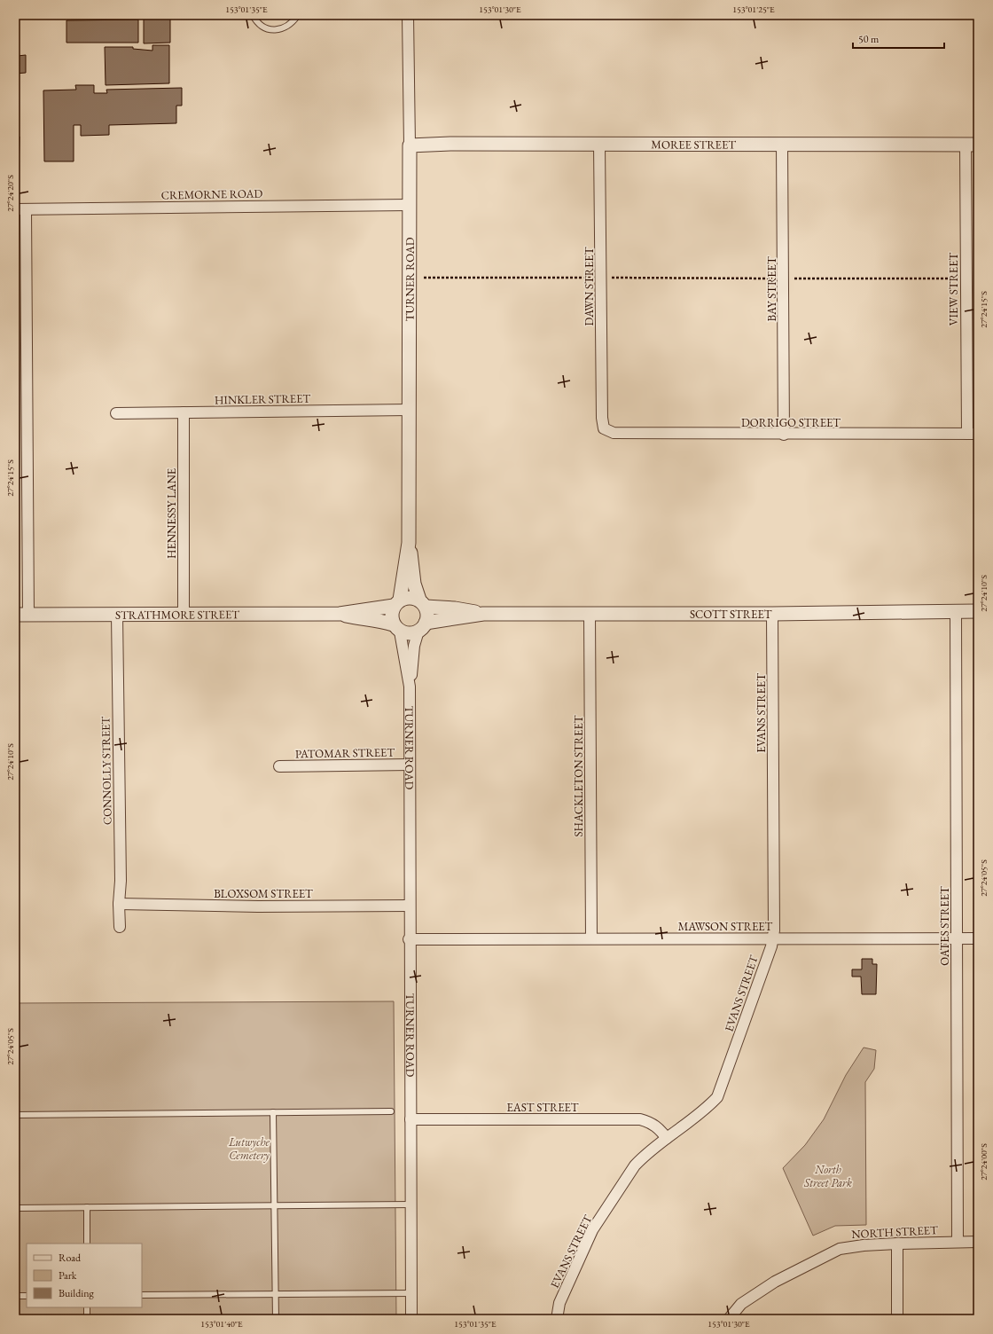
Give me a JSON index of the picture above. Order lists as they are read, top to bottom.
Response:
{
  "streets": {
    "street": [
      "MOREE STREET",
      "CREMORNE ROAD",
      "TURNER ROAD",
      "DAWN STREET",
      "BAY STREET",
      "VIEW STREET",
      "HINKLER STREET",
      "DORRIGO STREET",
      "HENNESSY LANE",
      "SCOTT STREET",
      "STRATHMORE STREET",
      "EVANS STREET",
      "PATOMAR STREET",
      "CONNOLLY STREET",
      "SHACKLETON STREET",
      "BLOXSOM STREET",
      "MAWSON STREET",
      "OATES STREET",
      "EAST STREET",
      "NORTH STREET"
    ]
  },
  "crossings": [
    ["MOREE STREET", "TURNER ROAD"],
    ["MOREE STREET", "DAWN STREET"],
    ["MOREE STREET", "BAY STREET"],
    ["MOREE STREET", "VIEW STREET"],
    ["CREMORNE ROAD", "TURNER ROAD"],
    ["TURNER ROAD", "HINKLER STREET"],
    ["TURNER ROAD", "SCOTT STREET"],
    ["TURNER ROAD", "STRATHMORE STREET"],
    ["TURNER ROAD", "PATOMAR STREET"],
    ["TURNER ROAD", "BLOXSOM STREET"],
    ["TURNER ROAD", "MAWSON STREET"],
    ["TURNER ROAD", "EAST STREET"],
    ["DAWN STREET", "DORRIGO STREET"],
    ["BAY STREET", "DORRIGO STREET"],
    ["VIEW STREET", "DORRIGO STREET"],
    ["HINKLER STREET", "HENNESSY LANE"],
    ["HENNESSY LANE", "STRATHMORE STREET"],
    ["SCOTT STREET", "STRATHMORE STREET"],
    ["SCOTT STREET", "EVANS STREET"],
    ["SCOTT STREET", "SHACKLETON STREET"],
    ["SCOTT STREET", "OATES STREET"],
    ["STRATHMORE STREET", "CONNOLLY STREET"],
    ["EVANS STREET", "MAWSON STREET"],
    ["EVANS STREET", "EAST STREET"],
    ["CONNOLLY STREET", "BLOXSOM STREET"],
    ["SHACKLETON STREET", "MAWSON STREET"],
    ["MAWSON STREET", "OATES STREET"],
    ["OATES STREET", "NORTH STREET"]
  ],
  "parks": ["Lutwyche Cemetery", "North Street Park"],
  "legend": ["Road", "Park", "Building"],
  "scale_bar": "50 m",
  "coordinates": [
    "153°01'35\"E",
    "153°01'30\"E",
    "153°01'25\"E",
    "27°24'20\"S",
    "27°24'15\"S",
    "27°24'10\"S",
    "27°24'05\"S",
    "27°24'00\"S",
    "153°01'40\"E"
  ]
}
